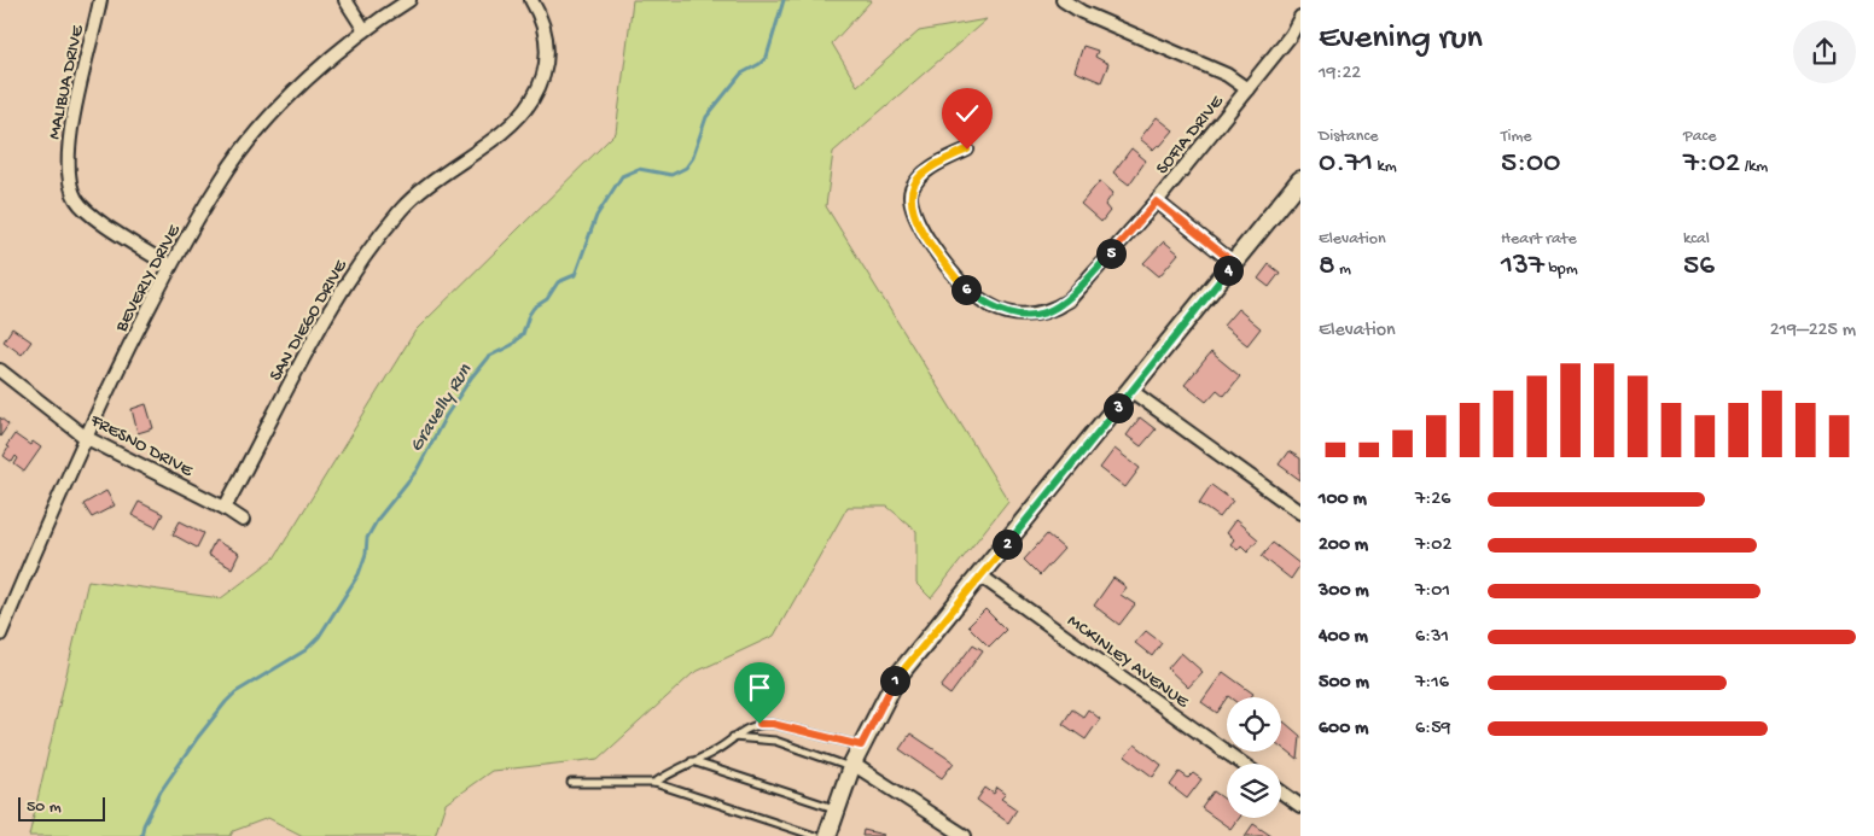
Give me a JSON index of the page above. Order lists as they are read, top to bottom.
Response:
{
  "streets": {
    "street": [
      "MALIBUA DRIVE",
      "SOFIA DRIVE",
      "BEVERLY DRIVE",
      "SAN DIEGO DRIVE",
      "FRESNO DRIVE",
      "MCKINLEY AVENUE"
    ]
  },
  "crossings": [
    ["MALIBUA DRIVE", "BEVERLY DRIVE"],
    ["BEVERLY DRIVE", "FRESNO DRIVE"],
    ["SAN DIEGO DRIVE", "FRESNO DRIVE"]
  ],
  "water": ["Gravelly Run"],
  "scale_bar": "50 m",
  "page": {
    "heading": ["Evening run", "19:22"],
    "stats": [
      ["Distance", "0.71 km"],
      ["Time", "5:00"],
      ["Pace", "7:02 /km"],
      ["Elevation", "8 m"],
      ["Heart rate", "137 bpm"],
      ["kcal", "56"]
    ],
    "pins": [
      "5",
      "4",
      "6",
      "3",
      "2",
      "1"
    ],
    "chart": ["Elevation", "219–225 m"],
    "list": [
      {
        "name": "100 m",
        "note": "7:26"
      },
      {
        "name": "200 m",
        "note": "7:02"
      },
      {
        "name": "300 m",
        "note": "7:01"
      },
      {
        "name": "400 m",
        "note": "6:31"
      },
      {
        "name": "500 m",
        "note": "7:16"
      },
      {
        "name": "600 m",
        "note": "6:59"
      }
    ],
    "scale": "50 m"
  }
}
